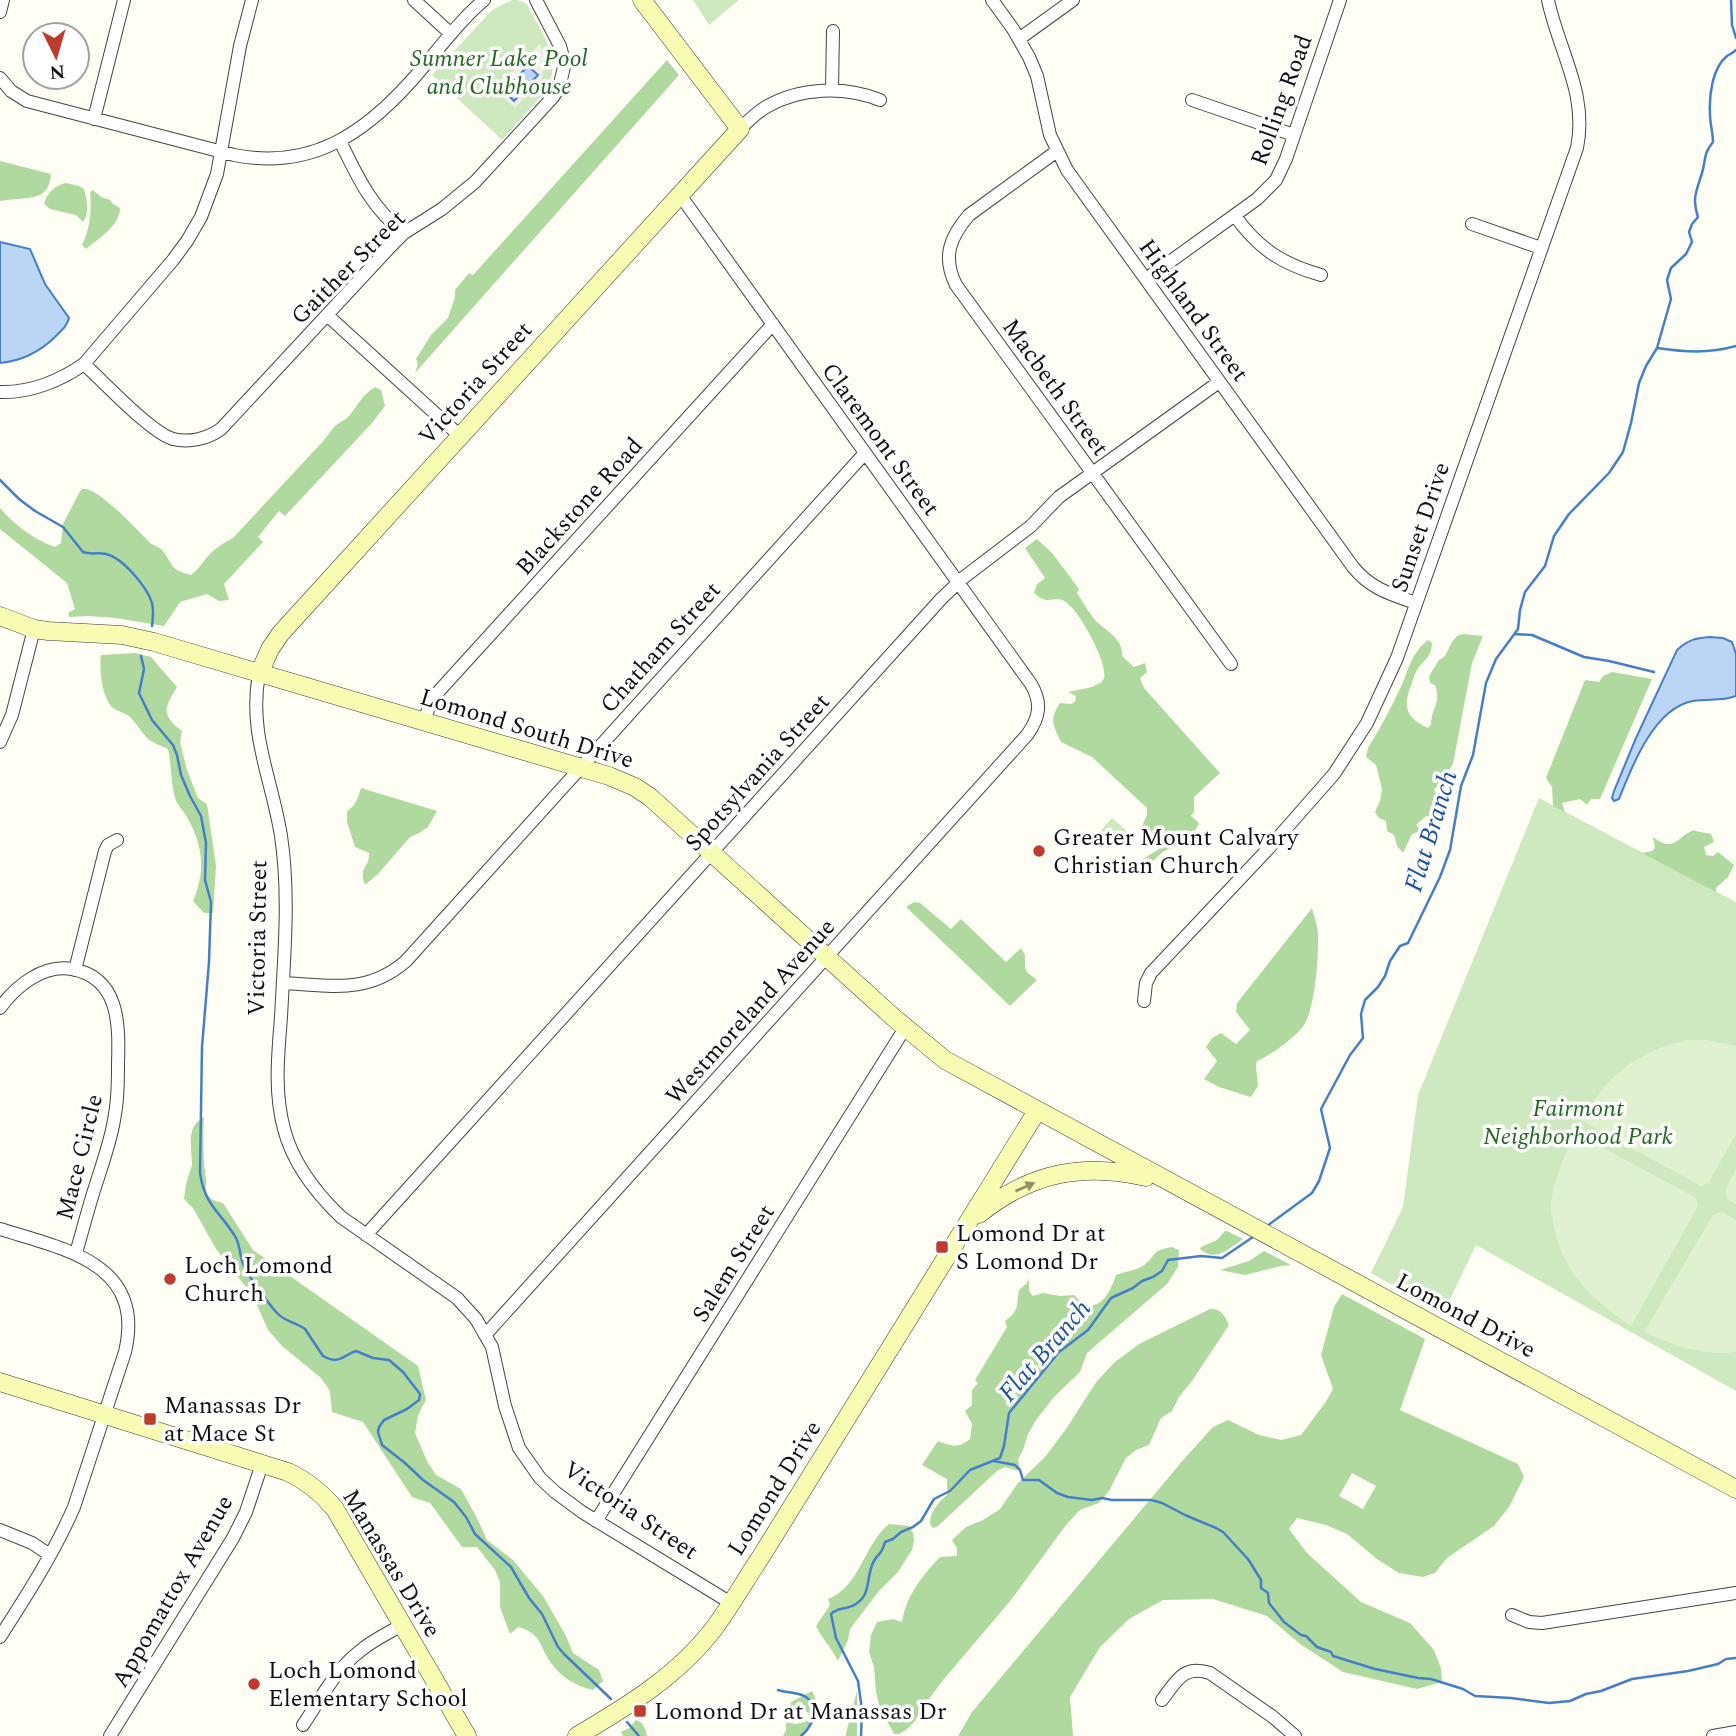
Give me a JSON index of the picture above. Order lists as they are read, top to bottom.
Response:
{
  "streets": {
    "main road": [
      "Victoria Street",
      "Lomond South Drive",
      "Lomond Drive",
      "Manassas Drive"
    ],
    "street": [
      "Rolling Road",
      "Gaither Street",
      "Highland Street",
      "Macbeth Street",
      "Claremont Street",
      "Blackstone Road",
      "Sunset Drive",
      "Chatham Street",
      "Spotsylvania Street",
      "Westmoreland Avenue",
      "Mace Circle",
      "Salem Street",
      "Appomattox Avenue"
    ]
  },
  "crossings": [
    ["Rolling Road", "Highland Street"],
    ["Highland Street", "Macbeth Street"],
    ["Highland Street", "Sunset Drive"],
    ["Highland Street", "Spotsylvania Street"],
    ["Victoria Street", "Claremont Street"],
    ["Victoria Street", "Chatham Street"],
    ["Victoria Street", "Lomond South Drive"],
    ["Victoria Street", "Spotsylvania Street"],
    ["Victoria Street", "Westmoreland Avenue"],
    ["Victoria Street", "Salem Street"],
    ["Victoria Street", "Lomond Drive"],
    ["Macbeth Street", "Spotsylvania Street"],
    ["Claremont Street", "Blackstone Road"],
    ["Claremont Street", "Chatham Street"],
    ["Claremont Street", "Spotsylvania Street"],
    ["Claremont Street", "Westmoreland Avenue"],
    ["Blackstone Road", "Lomond South Drive"],
    ["Chatham Street", "Lomond South Drive"],
    ["Lomond South Drive", "Spotsylvania Street"],
    ["Lomond South Drive", "Westmoreland Avenue"],
    ["Lomond South Drive", "Salem Street"],
    ["Lomond South Drive", "Lomond Drive"],
    ["Manassas Drive", "Appomattox Avenue"]
  ],
  "water": ["Flat Branch"],
  "parks": ["Sumner Lake Pool and Clubhouse", "Fairmont Neighborhood Park"],
  "places": {
    "other": ["Greater Mount Calvary Christian Church", "Loch Lomond Church", "Loch Lomond Elementary School"],
    "transit": ["Lomond Dr at S Lomond Dr", "Manassas Dr at Mace St", "Lomond Dr at Manassas Dr"]
  },
  "north": "bottom"
}
